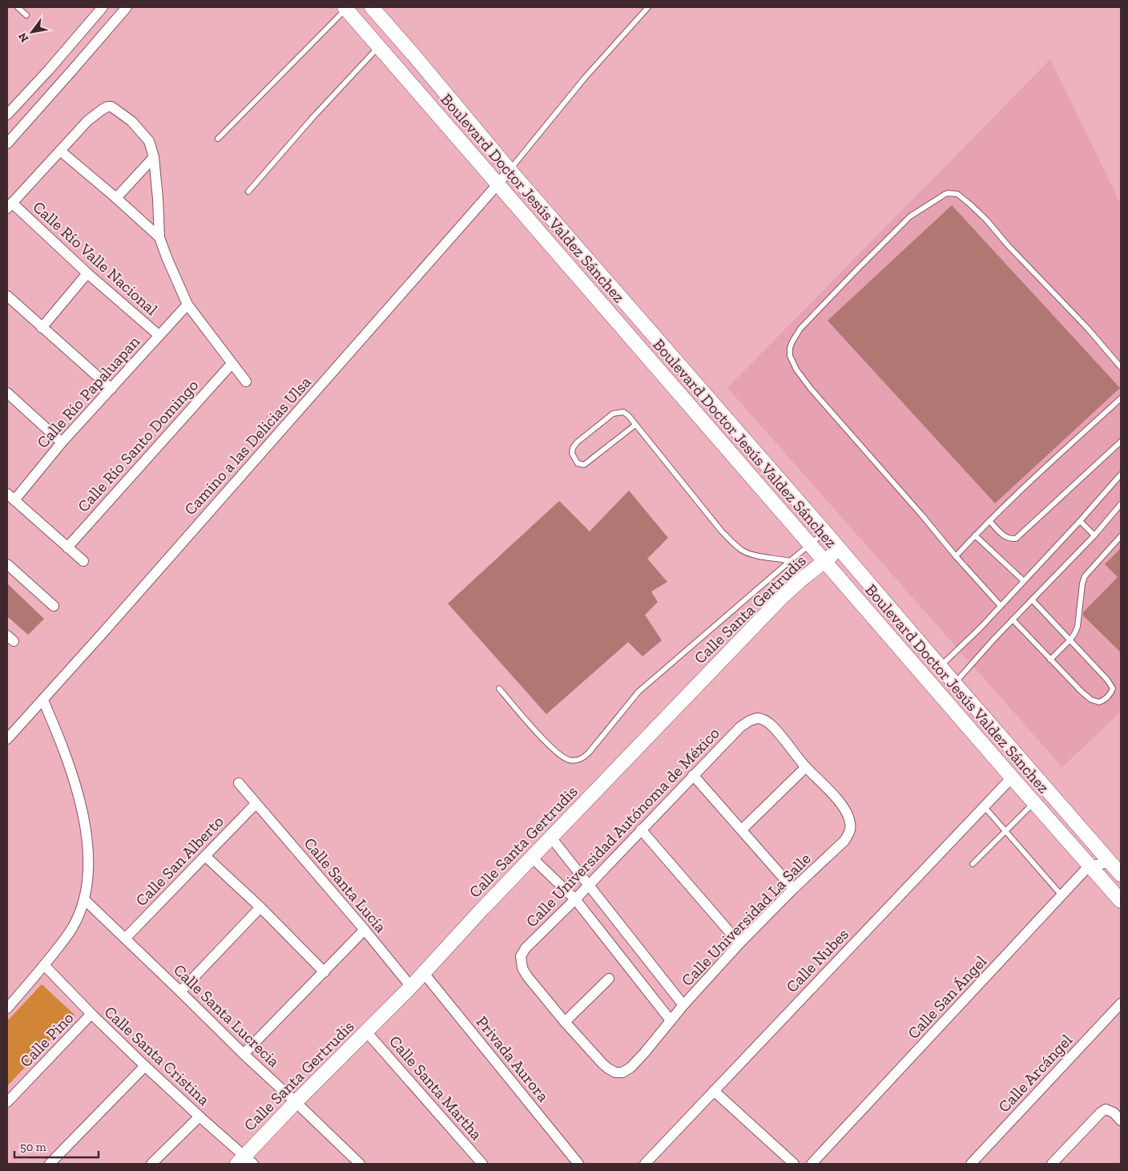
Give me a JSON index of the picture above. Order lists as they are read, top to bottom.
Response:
{
  "streets": {
    "main road": ["Boulevard Doctor Jesús Valdez Sánchez", "Calle Santa Gertrudis"],
    "street": [
      "Calle Río Valle Nacional",
      "Calle Río Papaluapan",
      "Calle Río Santo Domingo",
      "Camino a las Delicias Ulsa",
      "Calle Universidad Autónoma de México",
      "Calle San Alberto",
      "Calle Santa Lucía",
      "Calle Universidad La Salle",
      "Calle Nubes",
      "Calle San Ángel",
      "Calle Santa Lucrecia",
      "Calle Pino",
      "Calle Santa Cristina",
      "Privada Aurora",
      "Calle Arcángel",
      "Calle Santa Martha"
    ]
  },
  "crossings": [
    ["Boulevard Doctor Jesús Valdez Sánchez", "Camino a las Delicias Ulsa"],
    ["Boulevard Doctor Jesús Valdez Sánchez", "Calle Santa Gertrudis"],
    ["Boulevard Doctor Jesús Valdez Sánchez", "Calle Nubes"],
    ["Boulevard Doctor Jesús Valdez Sánchez", "Calle San Ángel"],
    ["Calle Río Valle Nacional", "Calle Río Papaluapan"],
    ["Calle Santa Gertrudis", "Calle Santa Lucía"],
    ["Calle Santa Gertrudis", "Calle Santa Lucrecia"],
    ["Calle Santa Gertrudis", "Calle Santa Cristina"],
    ["Calle Santa Gertrudis", "Privada Aurora"],
    ["Calle Santa Gertrudis", "Calle Santa Martha"],
    ["Calle Universidad Autónoma de México", "Calle Universidad La Salle"],
    ["Calle San Alberto", "Calle Santa Lucía"],
    ["Calle San Alberto", "Calle Santa Lucrecia"],
    ["Calle Pino", "Calle Santa Cristina"]
  ],
  "scale_bar": "50 m",
  "north": "bottom left"
}
